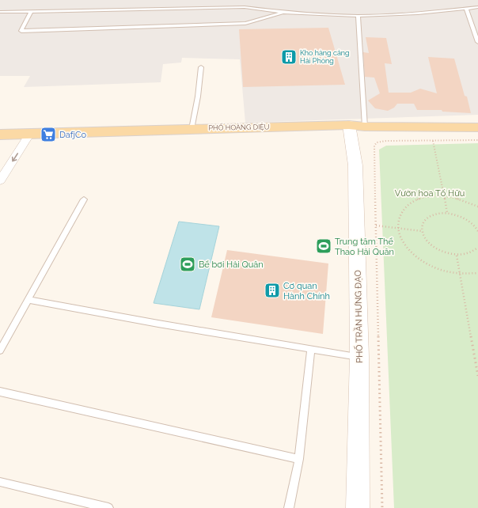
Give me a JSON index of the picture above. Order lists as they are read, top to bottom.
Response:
{
  "streets": {
    "main road": ["PHỐ HOÀNG DIỆU", "PHỐ TRẦN HƯNG ĐẠO"]
  },
  "crossings": [
    ["PHỐ HOÀNG DIỆU", "PHỐ TRẦN HƯNG ĐẠO"]
  ],
  "parks": ["Vườn hoa Tố Hữu"],
  "places": {
    "building": ["Kho hàng cảng Hải Phòng", "Cơ quan Hành Chính"],
    "supermarket": ["DafjCo"],
    "sports": ["Trung tâm Thể Thao Hải Quân", "Bể bơi Hải Quân"]
  }
}
